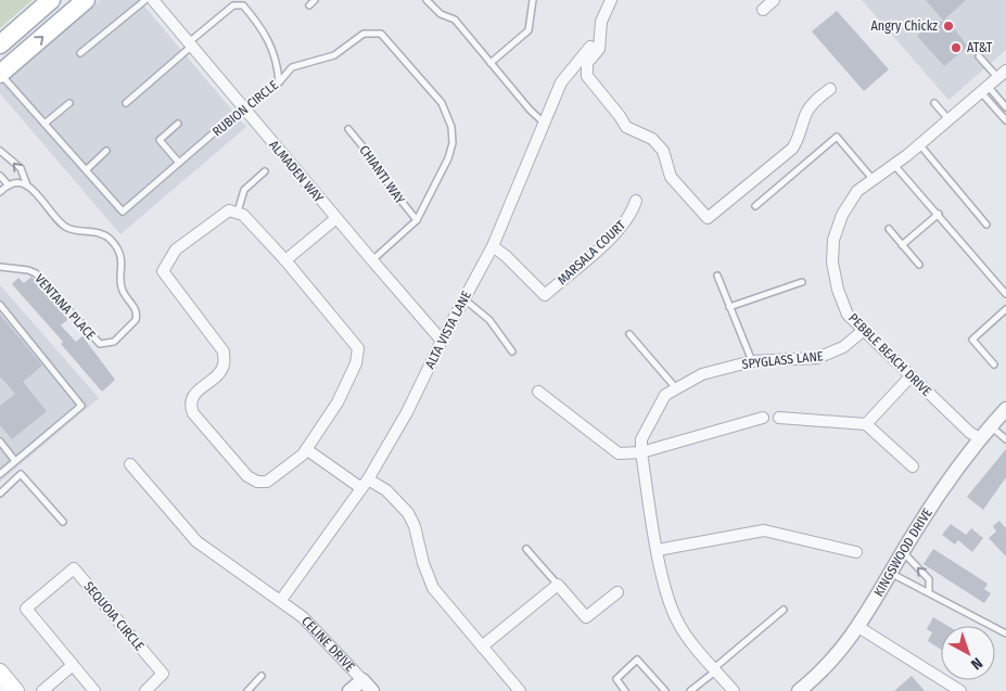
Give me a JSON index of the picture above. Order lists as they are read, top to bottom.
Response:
{
  "streets": {
    "street": [
      "ALMADEN WAY",
      "MARSALA COURT",
      "ALTA VISTA LANE",
      "PEBBLE BEACH DRIVE",
      "SPYGLASS LANE",
      "KINGSWOOD DRIVE",
      "SEQUOIA CIRCLE",
      "CELINE DRIVE"
    ],
    "lane": ["RUBION CIRCLE", "CHIANTI WAY", "VENTANA PLACE"]
  },
  "crossings": [
    ["RUBION CIRCLE", "ALMADEN WAY"],
    ["RUBION CIRCLE", "CHIANTI WAY"],
    ["ALMADEN WAY", "ALTA VISTA LANE"],
    ["MARSALA COURT", "ALTA VISTA LANE"],
    ["ALTA VISTA LANE", "CELINE DRIVE"],
    ["PEBBLE BEACH DRIVE", "SPYGLASS LANE"],
    ["PEBBLE BEACH DRIVE", "KINGSWOOD DRIVE"]
  ],
  "places": ["Angry Chickz", "AT&T"],
  "north": "bottom right"
}
